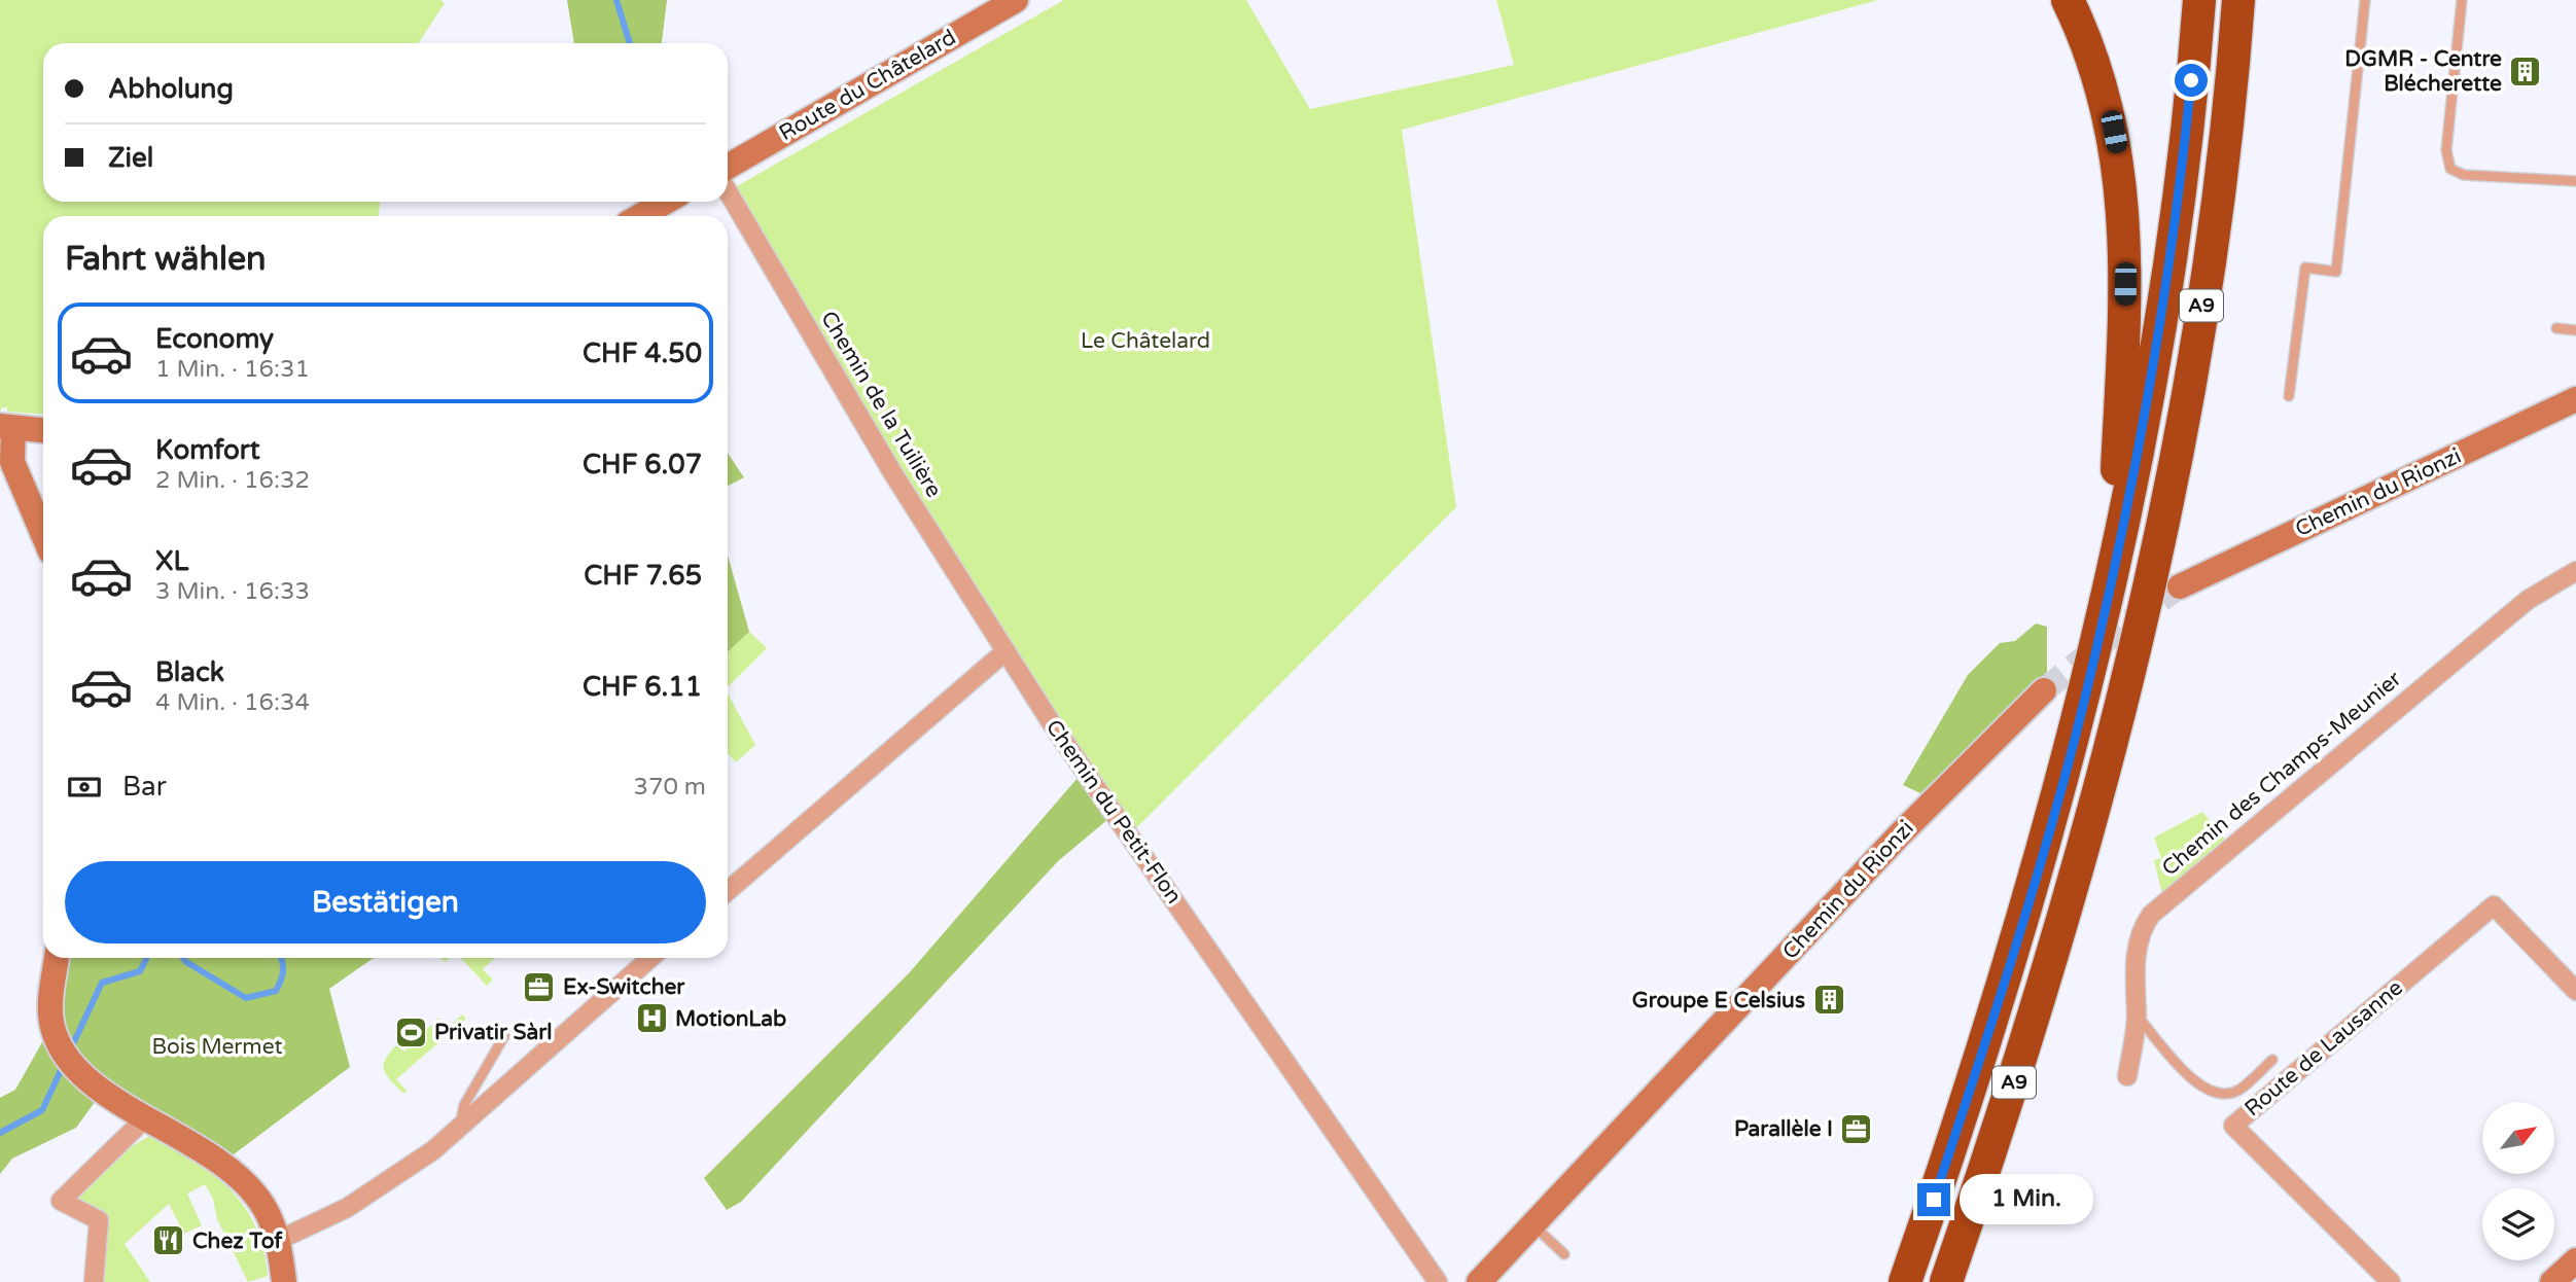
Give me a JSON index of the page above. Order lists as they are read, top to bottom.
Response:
{
  "streets": {
    "highway": ["A9"],
    "street": [
      "Route du Châtelard",
      "Chemin de la Tuilière",
      "Chemin du Rionzi",
      "Chemin des Champs-Meunier",
      "Chemin du Petit-Flon",
      "Route de Lausanne"
    ]
  },
  "crossings": [
    ["Chemin de la Tuilière", "Chemin du Petit-Flon"]
  ],
  "parks": ["Le Châtelard", "Bois Mermet"],
  "places": {
    "building": ["DGMR - Centre Blécherette", "Groupe E Celsius"],
    "office": ["Ex-Switcher", "Parallèle I"],
    "hospital": ["MotionLab"],
    "sports": ["Privatir Sàrl"],
    "restaurant": ["Chez Tof"]
  },
  "north": "top right",
  "page": {
    "banner": ["Abholung", "Ziel"],
    "heading": "Fahrt wählen",
    "list": [
      {
        "name": "Economy",
        "note": "1 Min. · 16:31",
        "value": "CHF 4.50"
      },
      {
        "name": "Komfort",
        "note": "2 Min. · 16:32",
        "value": "CHF 6.07"
      },
      {
        "name": "XL",
        "note": "3 Min. · 16:33",
        "value": "CHF 7.65"
      },
      {
        "name": "Black",
        "note": "4 Min. · 16:34",
        "value": "CHF 6.11"
      }
    ],
    "pay": ["Bar", "370 m"],
    "buttons": "Bestätigen",
    "bubble": "1 Min."
  }
}
